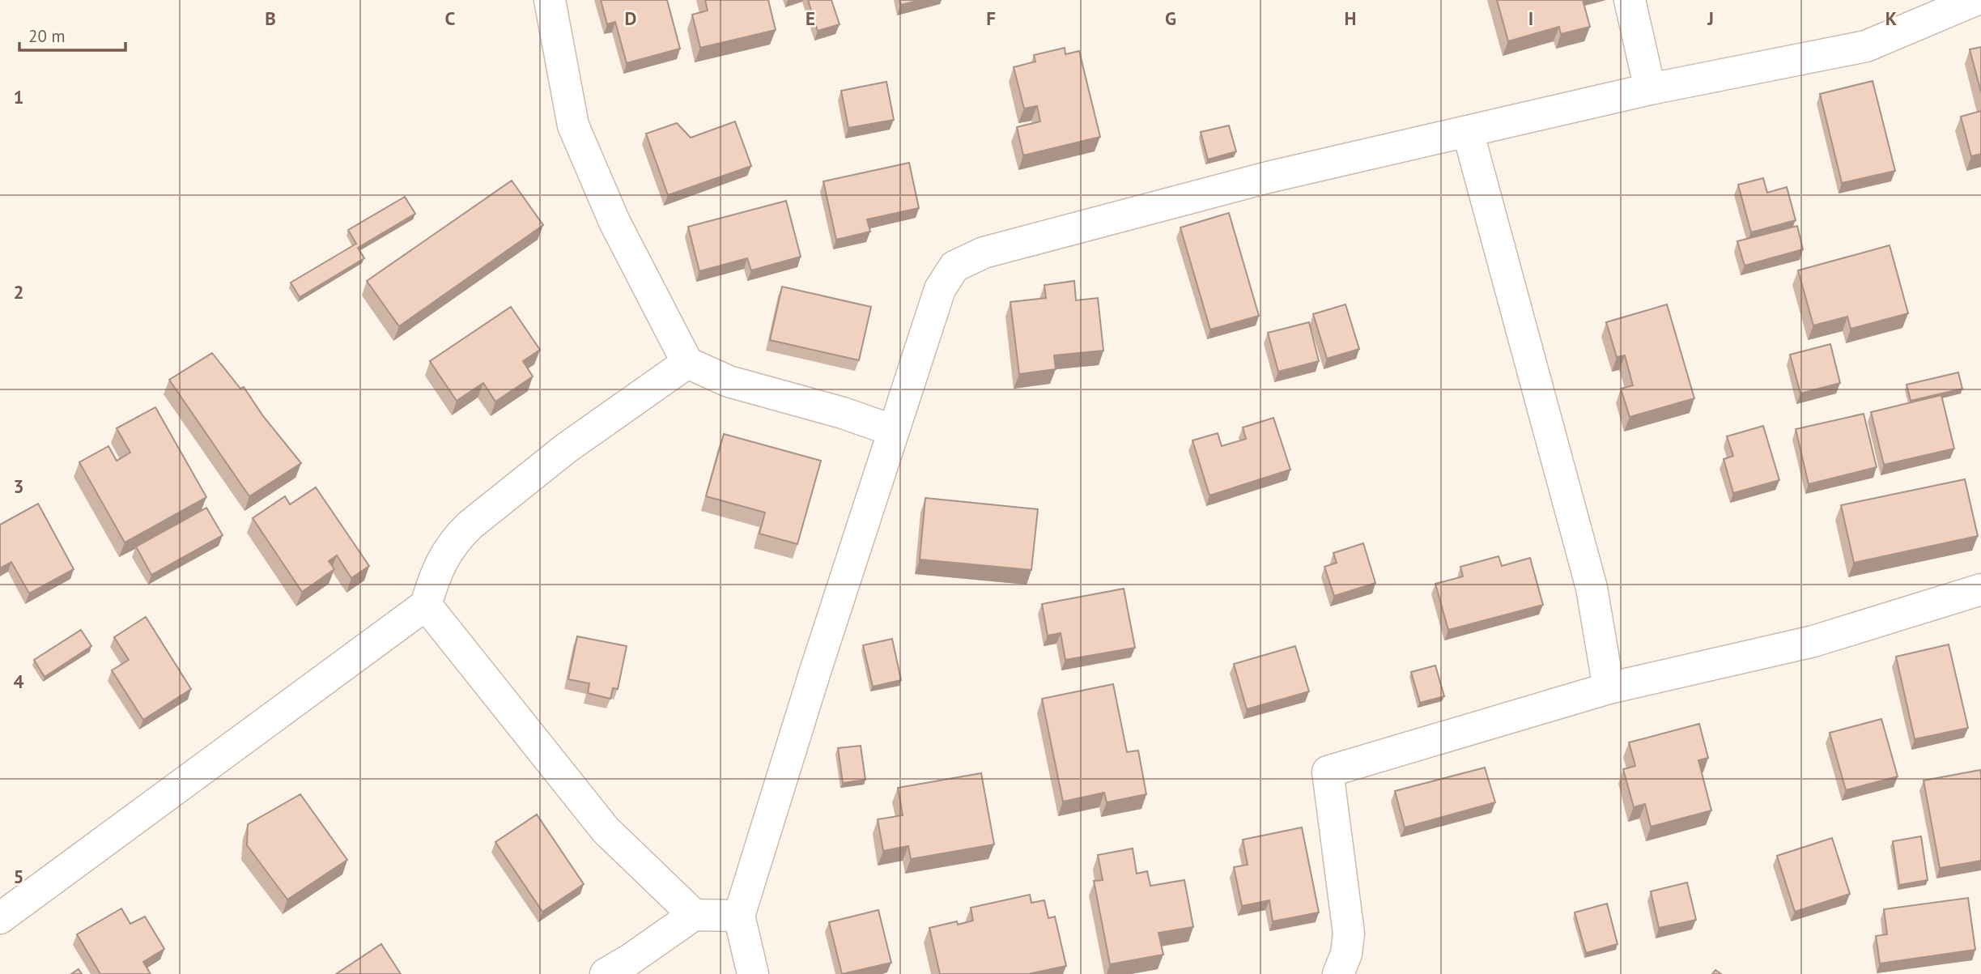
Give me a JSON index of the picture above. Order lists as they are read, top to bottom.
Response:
{
  "scale_bar": "20 m",
  "grid": {
    "columns": [
      "B",
      "C",
      "D",
      "E",
      "F",
      "G",
      "H",
      "I",
      "J",
      "K"
    ],
    "rows": [
      "1",
      "2",
      "3",
      "4",
      "5"
    ]
  }
}
